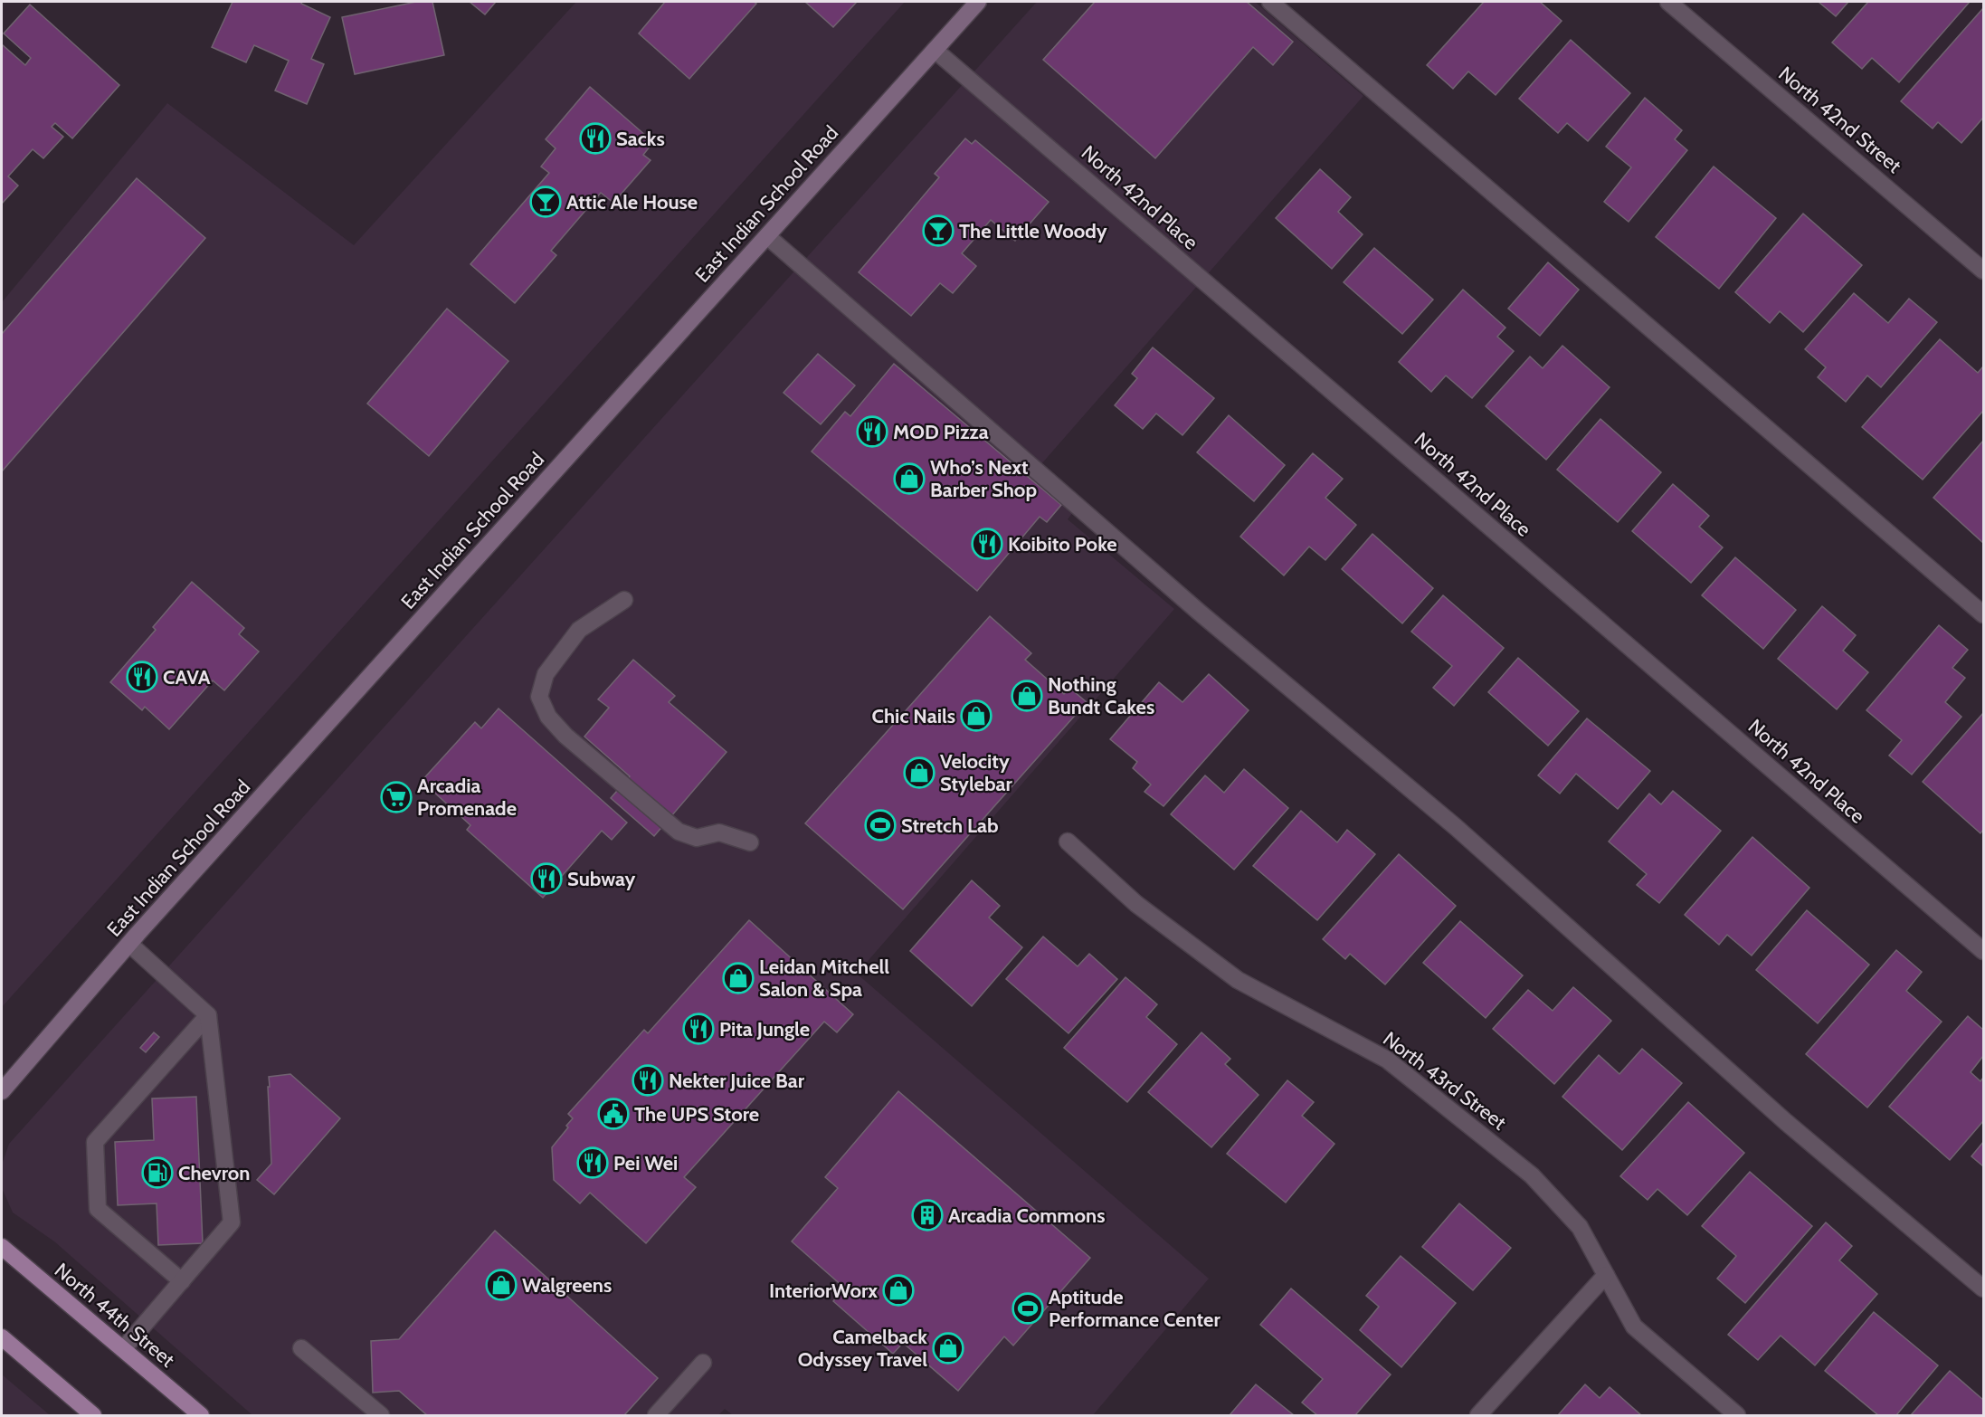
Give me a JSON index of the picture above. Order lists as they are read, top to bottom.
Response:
{
  "streets": {
    "main road": ["East Indian School Road", "North 44th Street"],
    "street": ["North 42nd Street", "North 42nd Place", "North 43rd Street"]
  },
  "crossings": [
    ["North 42nd Place", "East Indian School Road"]
  ],
  "places": {
    "restaurant": [
      "Sacks",
      "MOD Pizza",
      "Koibito Poke",
      "CAVA",
      "Subway",
      "Pita Jungle",
      "Nekter Juice Bar",
      "Pei Wei"
    ],
    "bar": ["Attic Ale House", "The Little Woody"],
    "shop": [
      "Who’s Next Barber Shop",
      "Nothing Bundt Cakes",
      "Chic Nails",
      "Velocity Stylebar",
      "Leidan Mitchell Salon & Spa",
      "Walgreens",
      "InteriorWorx",
      "Camelback Odyssey Travel"
    ],
    "supermarket": ["Arcadia Promenade"],
    "sports": ["Stretch Lab", "Aptitude Performance Center"],
    "public building": ["The UPS Store"],
    "fuel station": ["Chevron"],
    "building": ["Arcadia Commons"]
  }
}
